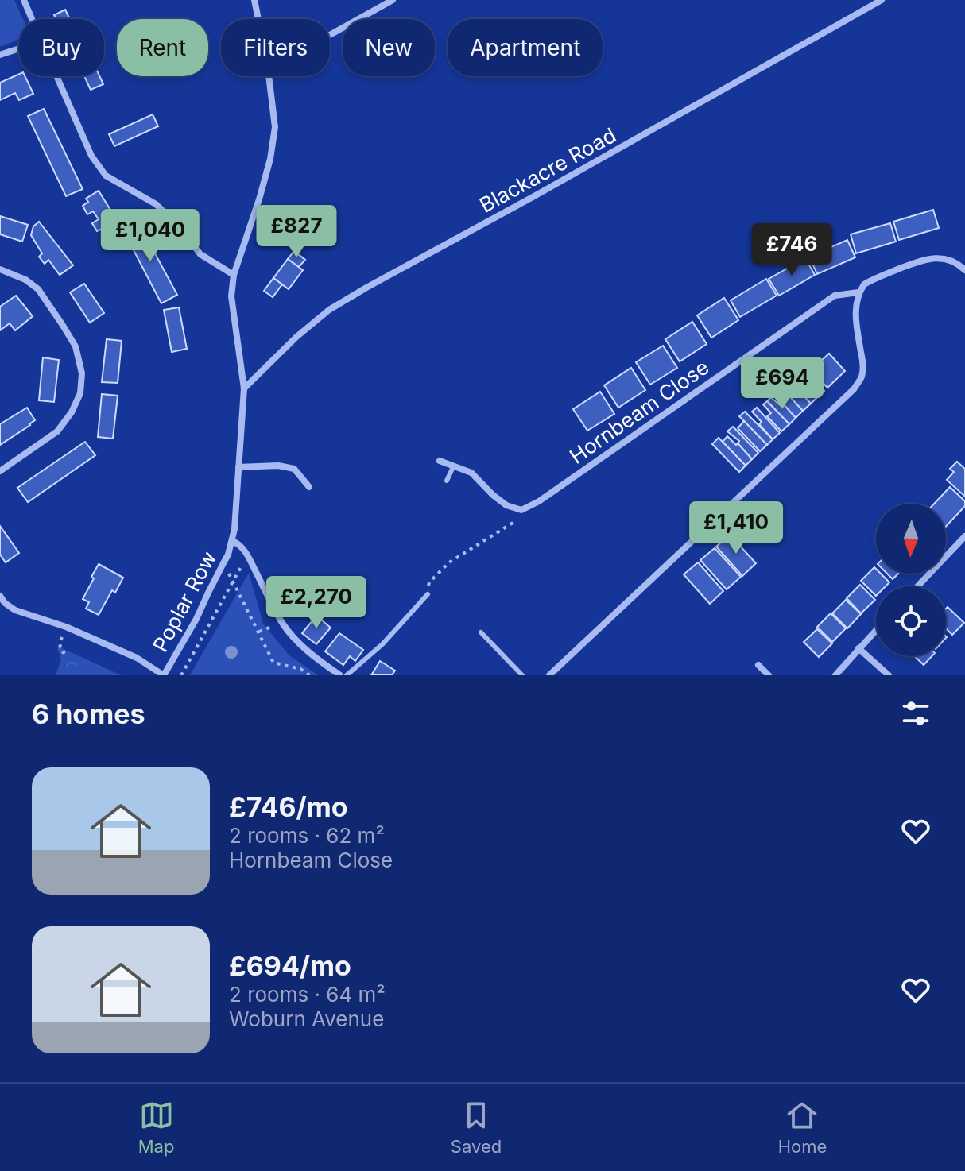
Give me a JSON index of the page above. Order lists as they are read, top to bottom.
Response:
{
  "streets": {
    "street": ["Blackacre Road", "Hornbeam Close", "Poplar Row"]
  },
  "crossings": [
    ["Blackacre Road", "Poplar Row"]
  ],
  "north": "bottom",
  "page": {
    "chip": [
      "Buy",
      "Rent",
      "Filters",
      "New",
      "Apartment"
    ],
    "price": [
      "£827",
      "£1,040",
      "£746",
      "£694",
      "£1,410",
      "£2,270"
    ],
    "heading": "6 homes",
    "list": [
      {
        "name": "£746/mo",
        "note": "2 rooms · 62 m² · Hornbeam Close"
      },
      {
        "name": "£694/mo",
        "note": "2 rooms · 64 m² · Woburn Avenue"
      }
    ],
    "tabs": ["Map", "Saved", "Home"]
  }
}
